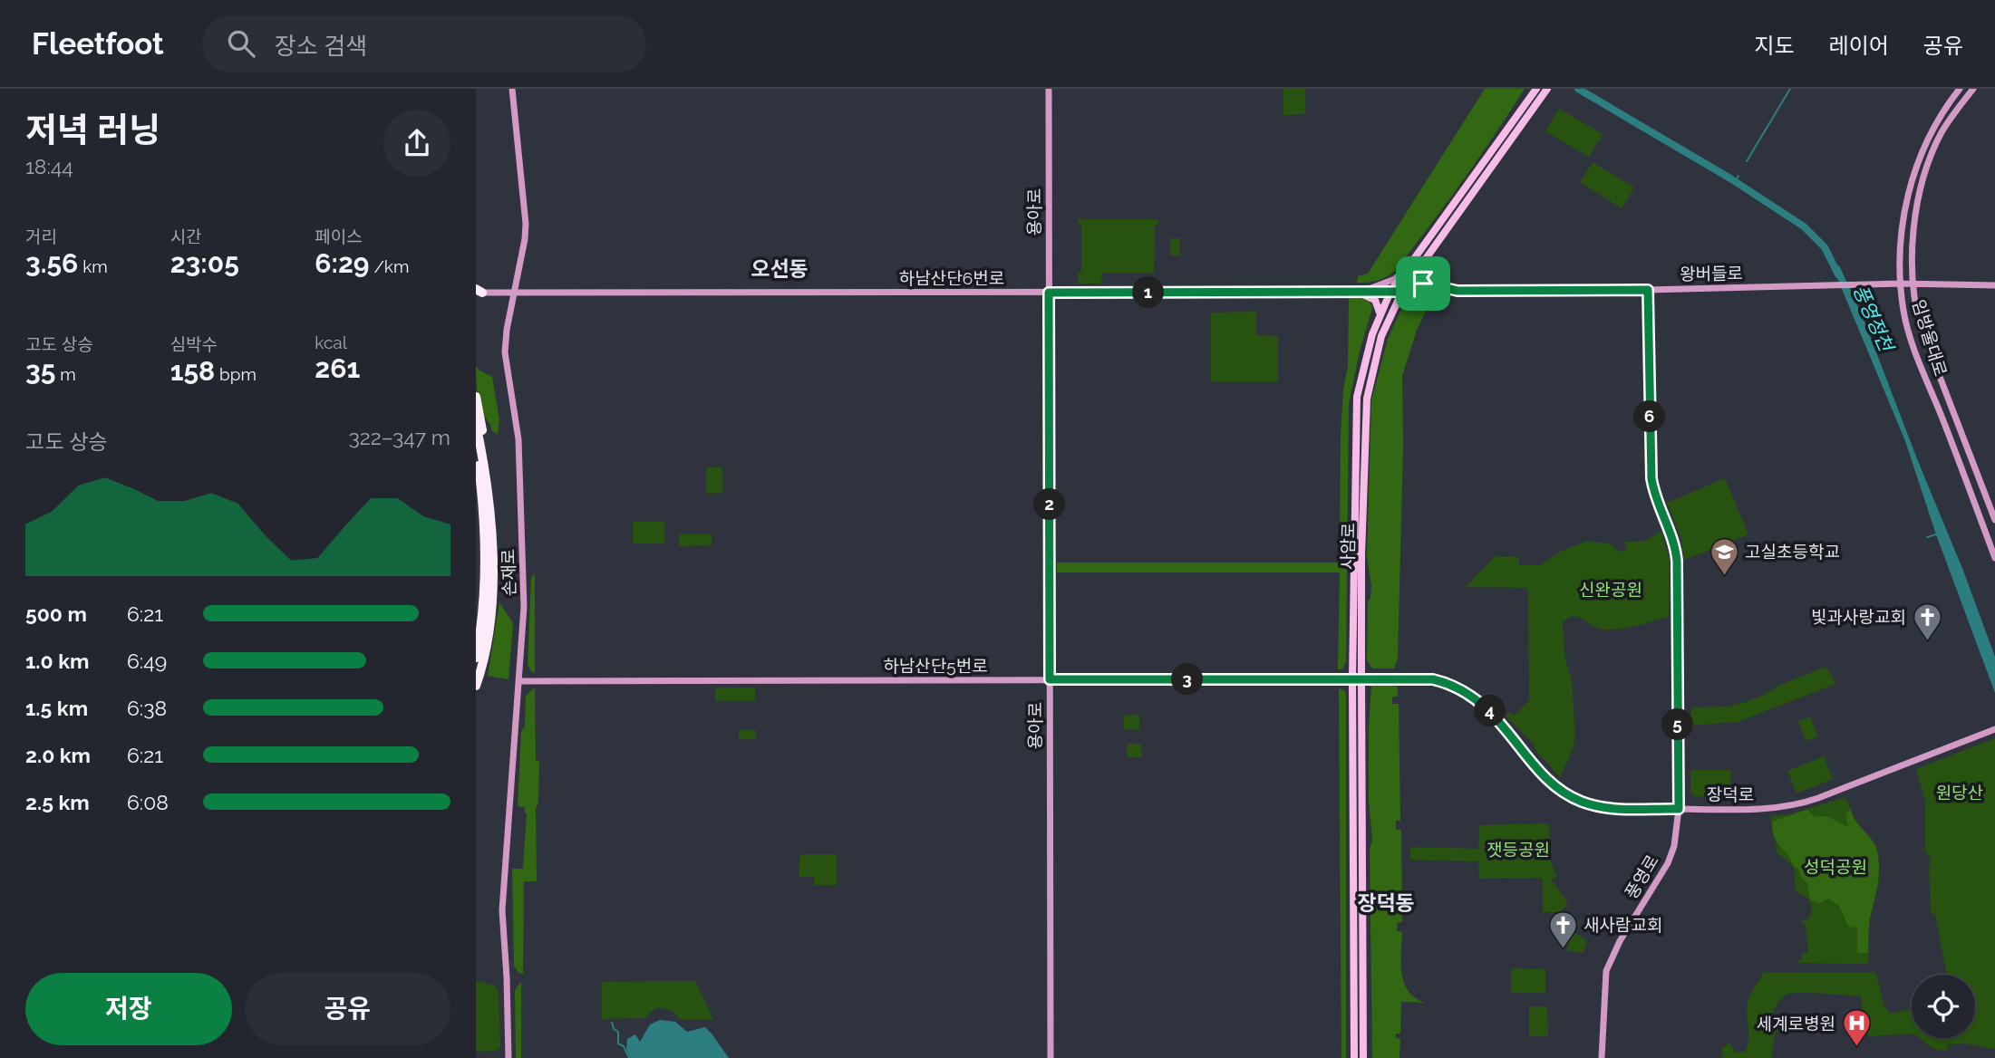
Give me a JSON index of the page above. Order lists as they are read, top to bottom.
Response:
{
  "streets": {
    "main road": [
      "용아로",
      "왕버들로",
      "하남산단6번로",
      "임방울대로",
      "사암로",
      "손재로",
      "하남산단5번로",
      "장덕로",
      "풍영로"
    ]
  },
  "crossings": [
    ["용아로", "하남산단6번로"],
    ["용아로", "하남산단5번로"],
    ["왕버들로", "하남산단6번로"],
    ["왕버들로", "임방울대로"],
    ["왕버들로", "사암로"],
    ["왕버들로", "풍영로"],
    ["하남산단6번로", "사암로"],
    ["하남산단6번로", "손재로"],
    ["사암로", "하남산단5번로"],
    ["사암로", "장덕로"],
    ["손재로", "하남산단5번로"],
    ["하남산단5번로", "장덕로"],
    ["장덕로", "풍영로"]
  ],
  "districts": ["오선동", "장덕동"],
  "water": ["풍영정천"],
  "parks": [
    "신완공원",
    "원당산",
    "잿등공원",
    "성덕공원"
  ],
  "places": {
    "school or university": ["고실초등학교"],
    "church": ["빛과사랑교회", "새사람교회"],
    "hospital": ["세계로병원"]
  },
  "page": {
    "header": "Fleetfoot",
    "search": "장소 검색",
    "nav": ["지도", "레이어", "공유"],
    "heading": ["저녁 러닝", "18:44"],
    "stats": [
      ["거리", "3.56 km"],
      ["시간", "23:05"],
      ["페이스", "6:29 /km"],
      ["고도 상승", "35 m"],
      ["심박수", "158 bpm"],
      ["kcal", "261"]
    ],
    "pins": [
      "1",
      "6",
      "2",
      "3",
      "4",
      "5"
    ],
    "chart": ["고도 상승", "322–347 m"],
    "list": [
      {
        "name": "500 m",
        "note": "6:21"
      },
      {
        "name": "1.0 km",
        "note": "6:49"
      },
      {
        "name": "1.5 km",
        "note": "6:38"
      },
      {
        "name": "2.0 km",
        "note": "6:21"
      },
      {
        "name": "2.5 km",
        "note": "6:08"
      }
    ],
    "buttons": ["저장", "공유"]
  }
}
